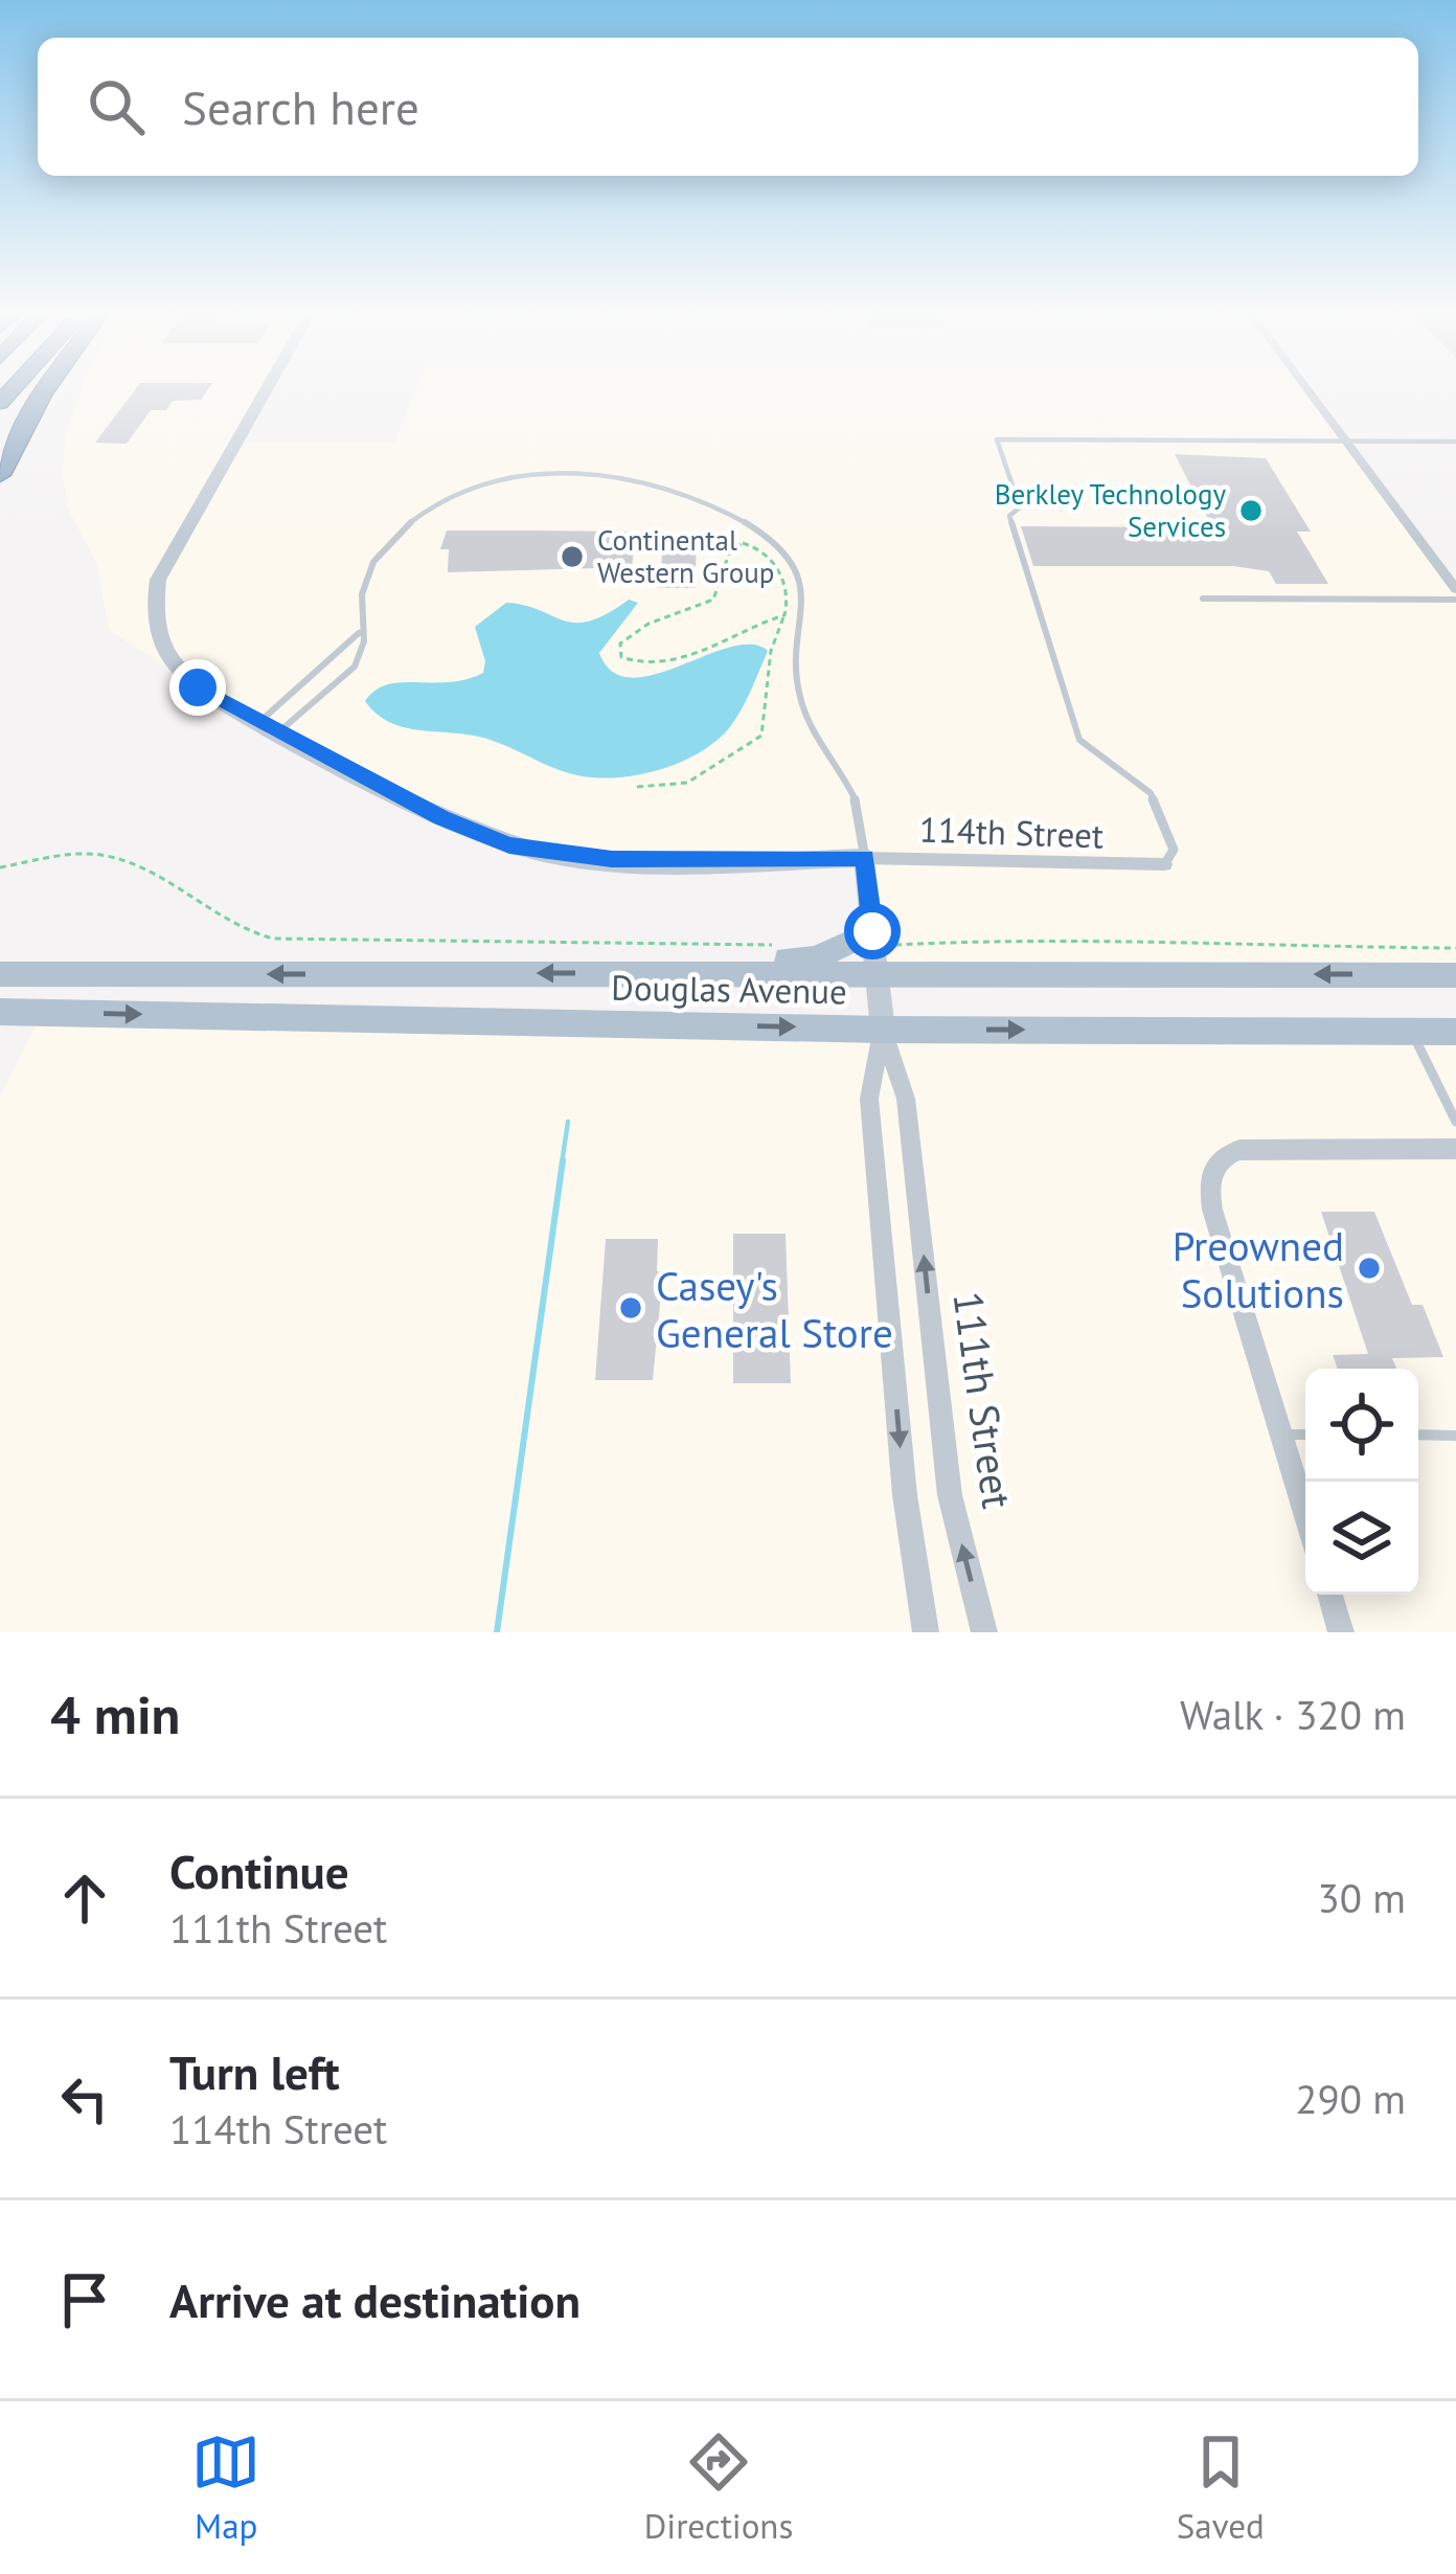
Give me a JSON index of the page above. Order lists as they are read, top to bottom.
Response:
{
  "streets": {
    "main road": ["Douglas Avenue"],
    "street": ["114th Street", "111th Street"]
  },
  "crossings": [
    ["114th Street", "111th Street"],
    ["Douglas Avenue", "111th Street"]
  ],
  "places": [
    "Berkley Technology Services",
    "Continental Western Group",
    "Preowned Solutions",
    "Casey's General Store"
  ],
  "page": {
    "search": "Search here",
    "heading": ["4 min", "Walk · 320 m"],
    "list": [
      ["Continue", "111th Street", "30 m"],
      ["Turn left", "114th Street", "290 m"],
      "Arrive at destination"
    ],
    "nav": ["Map", "Directions", "Saved"]
  }
}
